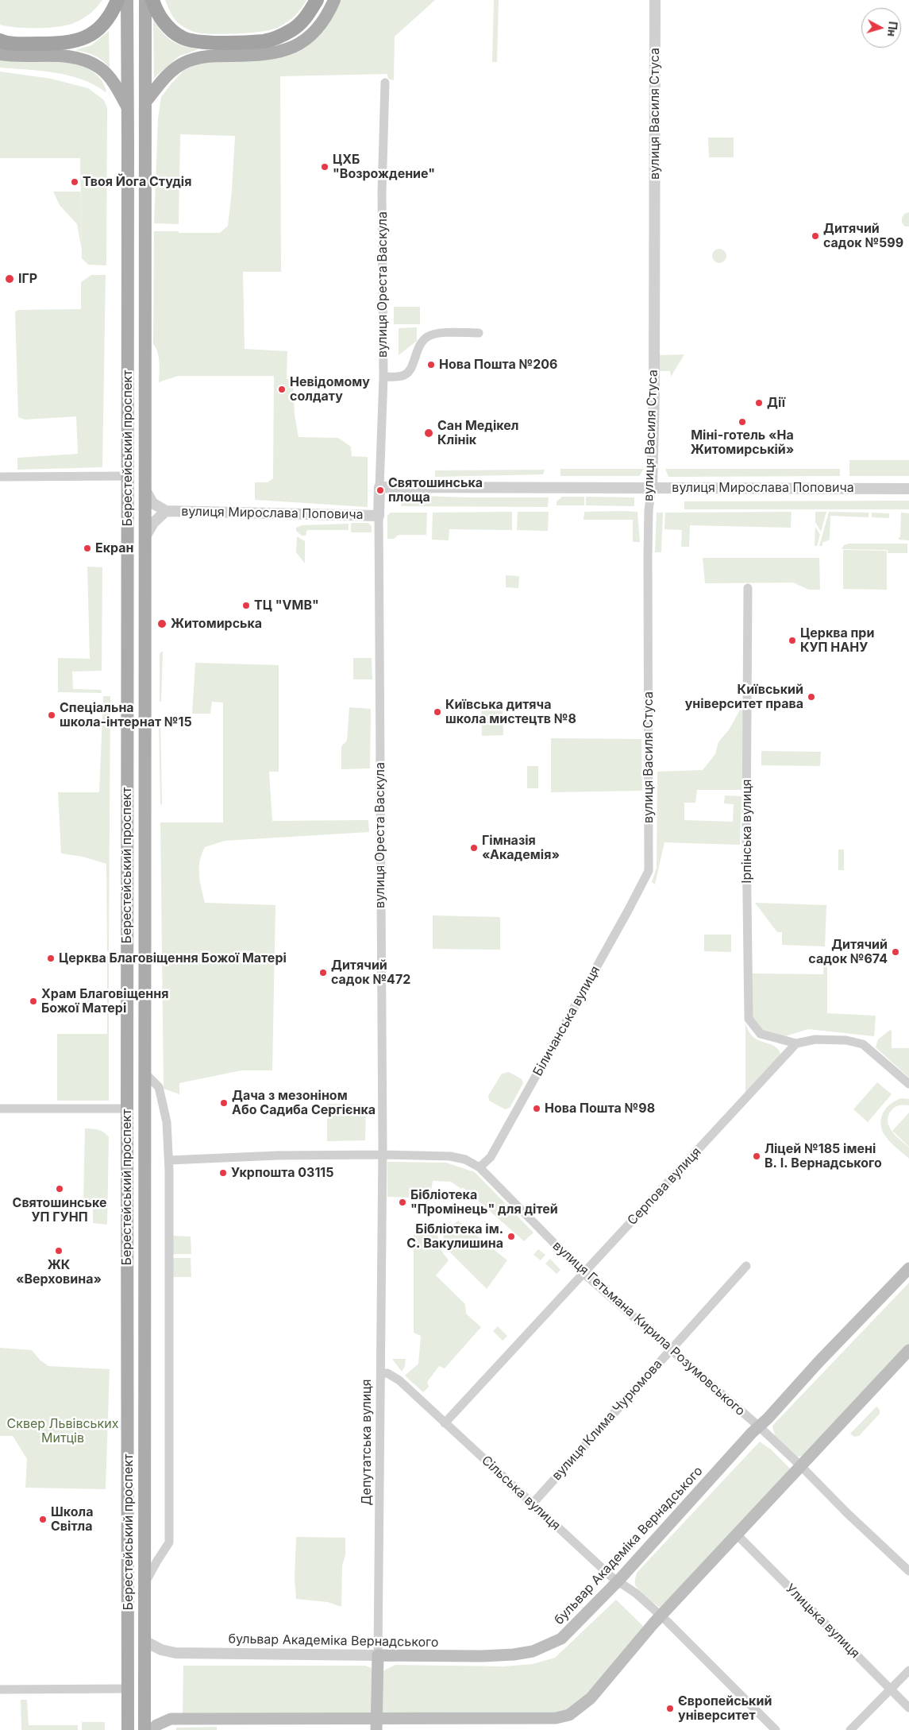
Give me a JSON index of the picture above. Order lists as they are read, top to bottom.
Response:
{
  "streets": {
    "main road": ["Берестейський проспект", "Депутатська вулиця", "бульвар Академіка Вернадського"],
    "street": [
      "вулиця Василя Стуса",
      "вулиця Ореста Васкула",
      "вулиця Мирослава Поповича",
      "Ірпінська вулиця",
      "Біличанська вулиця",
      "Серпова вулиця",
      "вулиця Гетьмана Кирила Розумовського",
      "вулиця Клима Чурюмова",
      "Сільська вулиця",
      "Улицька вулиця"
    ]
  },
  "crossings": [
    ["вулиця Василя Стуса", "вулиця Мирослава Поповича"],
    ["вулиця Василя Стуса", "Біличанська вулиця"],
    ["вулиця Ореста Васкула", "вулиця Мирослава Поповича"],
    ["вулиця Ореста Васкула", "вулиця Гетьмана Кирила Розумовського"],
    ["вулиця Ореста Васкула", "Депутатська вулиця"],
    ["Берестейський проспект", "вулиця Мирослава Поповича"],
    ["Берестейський проспект", "вулиця Гетьмана Кирила Розумовського"],
    ["Берестейський проспект", "бульвар Академіка Вернадського"],
    ["Ірпінська вулиця", "Серпова вулиця"],
    ["Біличанська вулиця", "вулиця Гетьмана Кирила Розумовського"],
    ["Серпова вулиця", "вулиця Гетьмана Кирила Розумовського"],
    ["Серпова вулиця", "Сільська вулиця"],
    ["вулиця Гетьмана Кирила Розумовського", "вулиця Клима Чурюмова"],
    ["вулиця Гетьмана Кирила Розумовського", "Депутатська вулиця"],
    ["вулиця Гетьмана Кирила Розумовського", "бульвар Академіка Вернадського"],
    ["вулиця Клима Чурюмова", "Сільська вулиця"],
    ["Депутатська вулиця", "Сільська вулиця"],
    ["Депутатська вулиця", "бульвар Академіка Вернадського"],
    ["Сільська вулиця", "бульвар Академіка Вернадського"]
  ],
  "parks": ["Сквер Львівських Митців"],
  "places": [
    "ЦХБ \"Возрождение\"",
    "Твоя Йога Студiя",
    "Дитячий садок №599",
    "ІГР",
    "Нова Пошта №206",
    "Невідомому солдату",
    "Дії",
    "Міні-готель «На Житомирській»",
    "Сан Медікел Клінік",
    "Святошинська площа",
    "Екран",
    "ТЦ \"VMB\"",
    "Житомирська",
    "Церква при КУП НАНУ",
    "Київський університет права",
    "Київська дитяча школа мистецтв №8",
    "Спеціальна школа-інтернат №15",
    "Гімназія «Академія»",
    "Дитячий садок №674",
    "Церква Благовіщення Божої Матері",
    "Дитячий садок №472",
    "Храм Благовіщення Божої Матері",
    "Дача з мезоніном Або Садиба Сергієнка",
    "Нова Пошта №98",
    "Ліцей №185 імені В. І. Вернадського",
    "Укрпошта 03115",
    "Святошинське УП ГУНП",
    "Бібліотека \"Промінець\" для дітей",
    "Бібліотека ім. С. Вакулишина",
    "ЖК «Верховина»",
    "Школа Світла",
    "Європейський університет"
  ],
  "north": "right"
}
